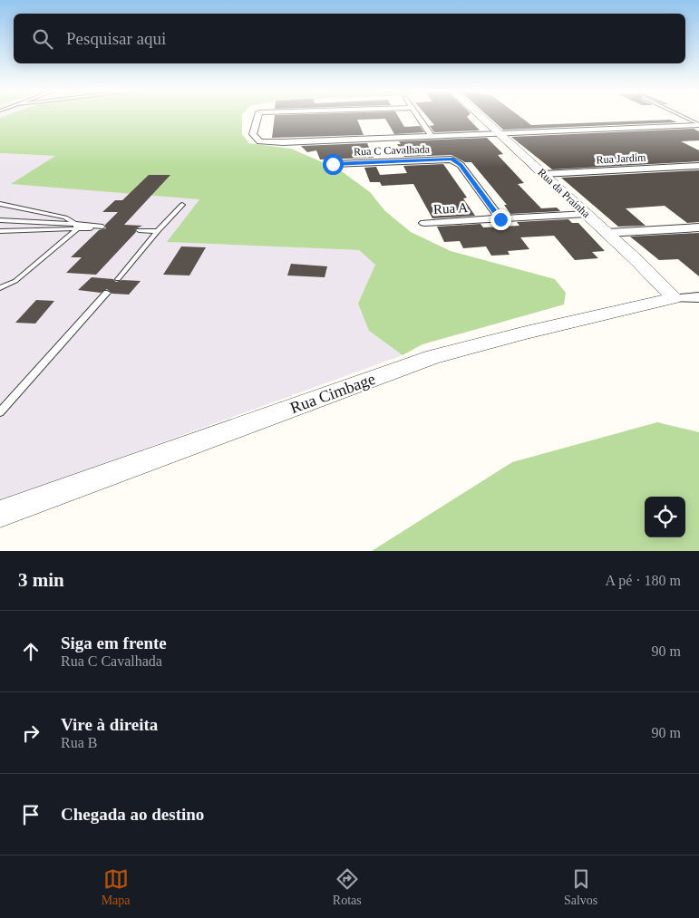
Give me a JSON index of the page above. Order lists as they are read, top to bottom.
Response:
{
  "streets": {
    "street": [
      "Rua C Cavalhada",
      "Rua Jardim",
      "Rua da Prainha",
      "Rua A",
      "Rua Cimbage"
    ]
  },
  "crossings": [
    ["Rua C Cavalhada", "Rua A"],
    ["Rua Jardim", "Rua da Prainha"],
    ["Rua da Prainha", "Rua A"],
    ["Rua da Prainha", "Rua Cimbage"]
  ],
  "page": {
    "search": "Pesquisar aqui",
    "heading": ["3 min", "A pé · 180 m"],
    "list": [
      ["Siga em frente", "Rua C Cavalhada", "90 m"],
      ["Vire à direita", "Rua B", "90 m"],
      "Chegada ao destino"
    ],
    "nav": ["Mapa", "Rotas", "Salvos"]
  }
}
